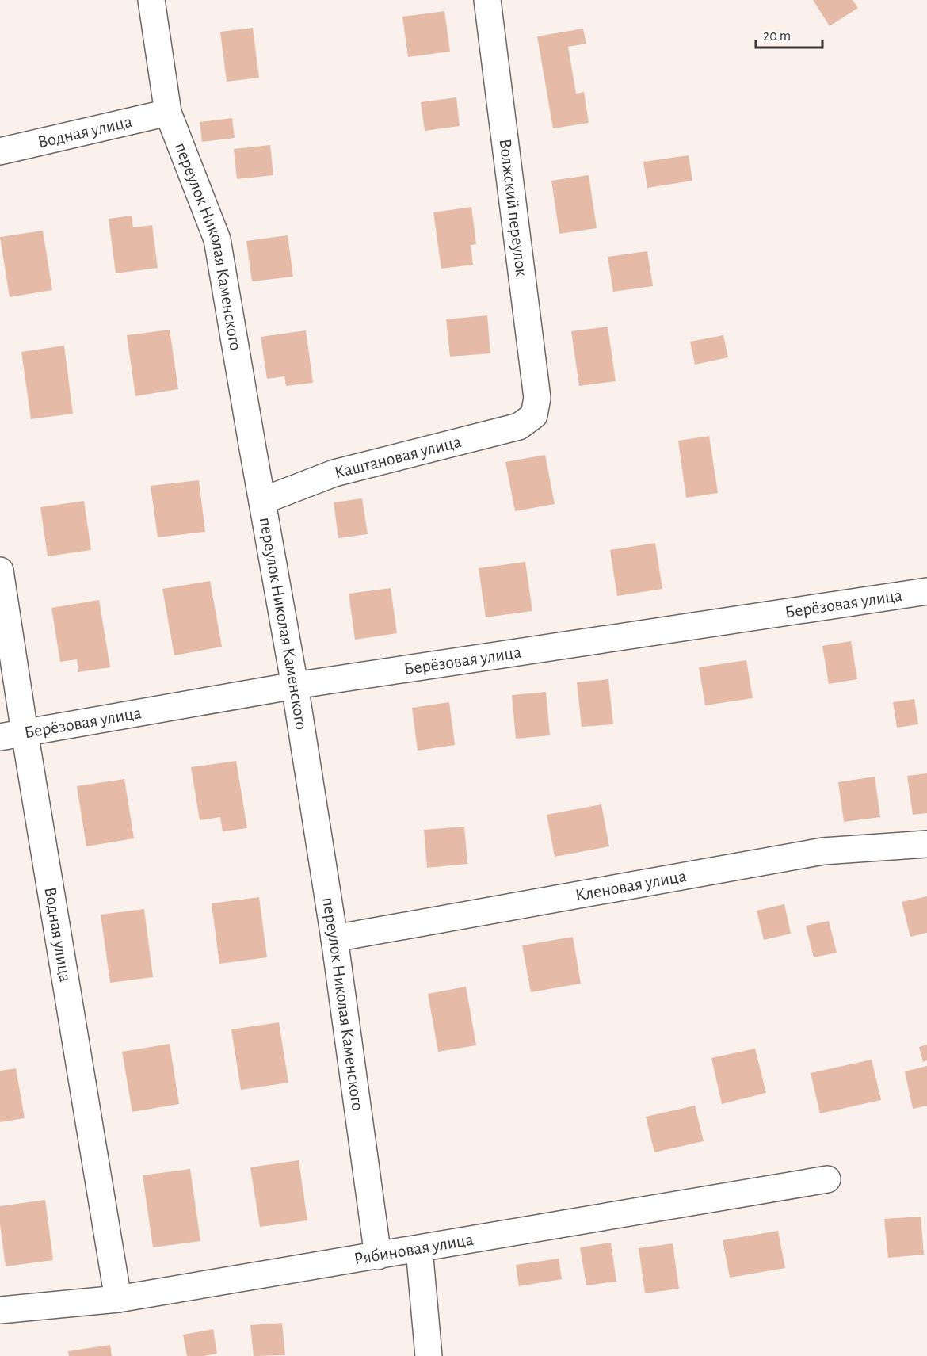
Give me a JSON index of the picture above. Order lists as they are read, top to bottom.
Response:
{
  "streets": {
    "street": [
      "Водная улица",
      "Волжский переулок",
      "переулок Николая Каменского",
      "Каштановая улица",
      "Берёзовая улица",
      "Кленовая улица",
      "Рябиновая улица"
    ]
  },
  "crossings": [
    ["Водная улица", "переулок Николая Каменского"],
    ["Водная улица", "Берёзовая улица"],
    ["Водная улица", "Рябиновая улица"],
    ["Волжский переулок", "Каштановая улица"],
    ["переулок Николая Каменского", "Каштановая улица"],
    ["переулок Николая Каменского", "Берёзовая улица"],
    ["переулок Николая Каменского", "Кленовая улица"],
    ["переулок Николая Каменского", "Рябиновая улица"]
  ],
  "scale_bar": "20 m"
}
